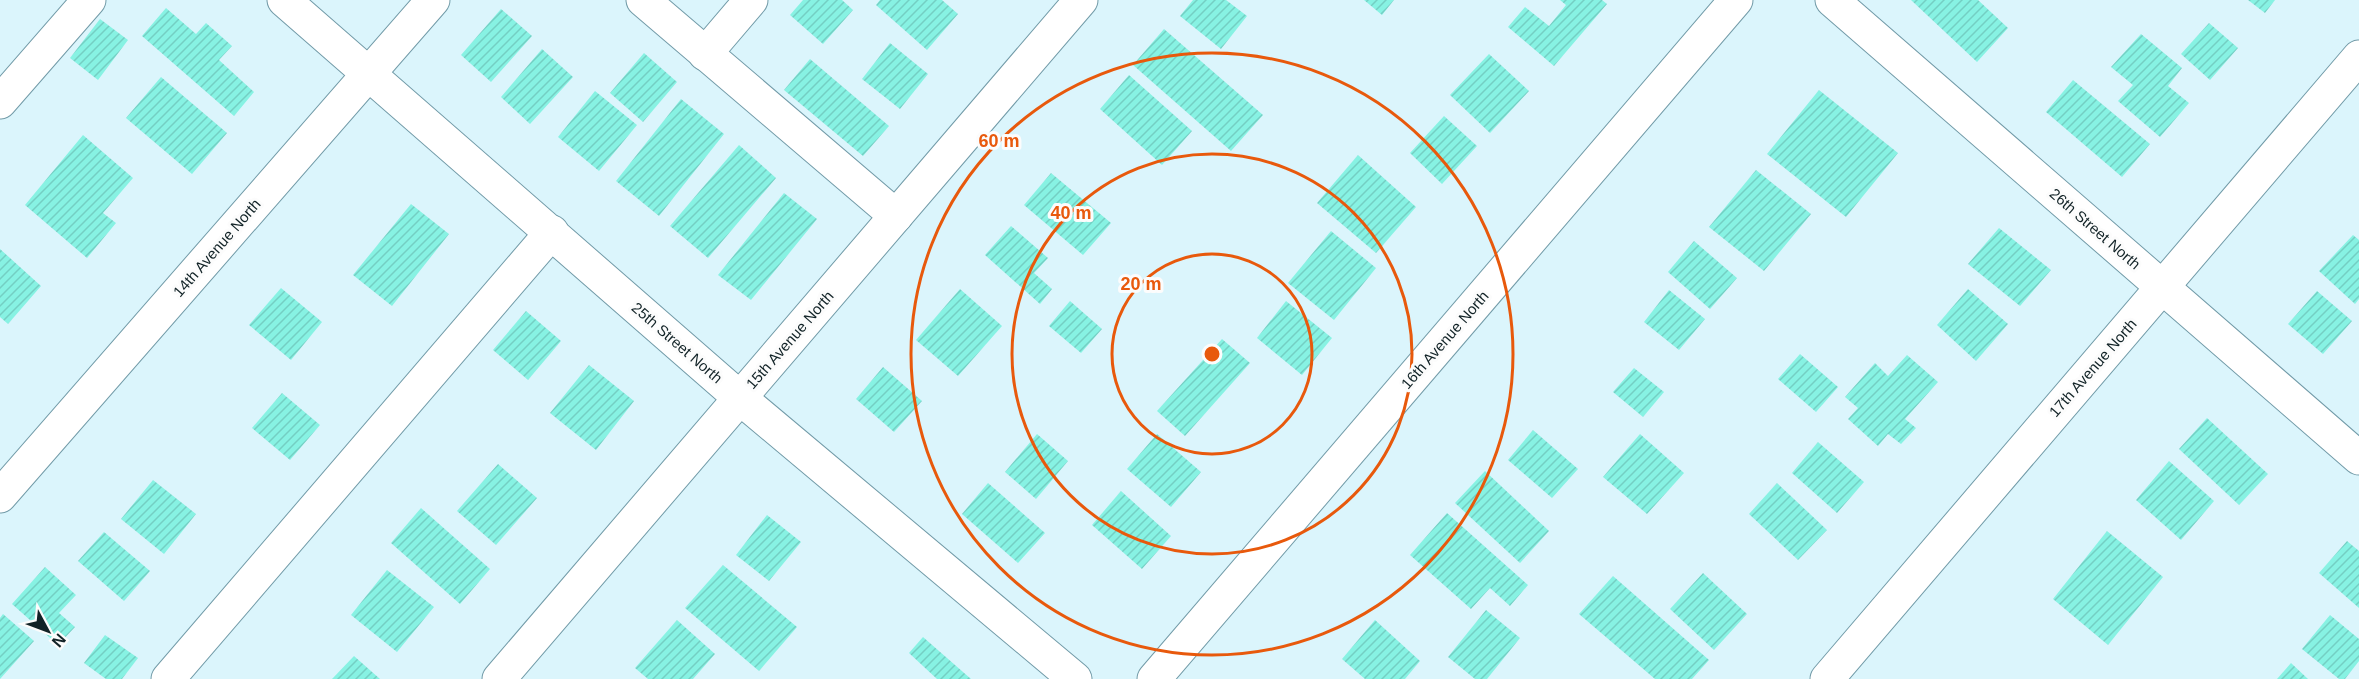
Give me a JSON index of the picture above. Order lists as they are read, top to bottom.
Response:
{
  "streets": {
    "street": [
      "26th Street North",
      "14th Avenue North",
      "15th Avenue North",
      "16th Avenue North",
      "25th Street North",
      "17th Avenue North"
    ]
  },
  "crossings": [
    ["26th Street North", "17th Avenue North"],
    ["14th Avenue North", "25th Street North"],
    ["15th Avenue North", "25th Street North"]
  ],
  "north": "bottom right",
  "rings": ["60 m", "40 m", "20 m"]
}
